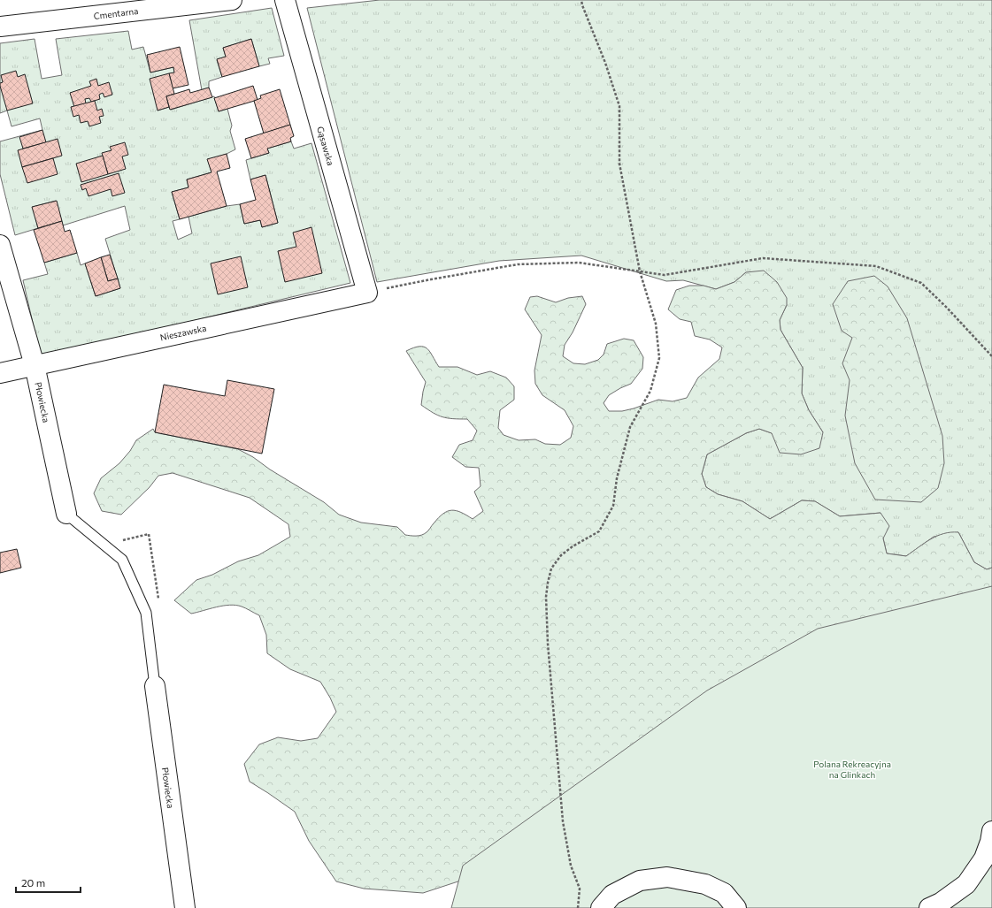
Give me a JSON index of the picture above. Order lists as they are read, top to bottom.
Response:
{
  "streets": {
    "street": [
      "Cmentarna",
      "Gąsawska",
      "Nieszawska",
      "Płowiecka"
    ]
  },
  "crossings": [
    ["Gąsawska", "Nieszawska"],
    ["Nieszawska", "Płowiecka"]
  ],
  "parks": ["Polana Rekreacyjna na Glinkach"],
  "scale_bar": "20 m"
}
